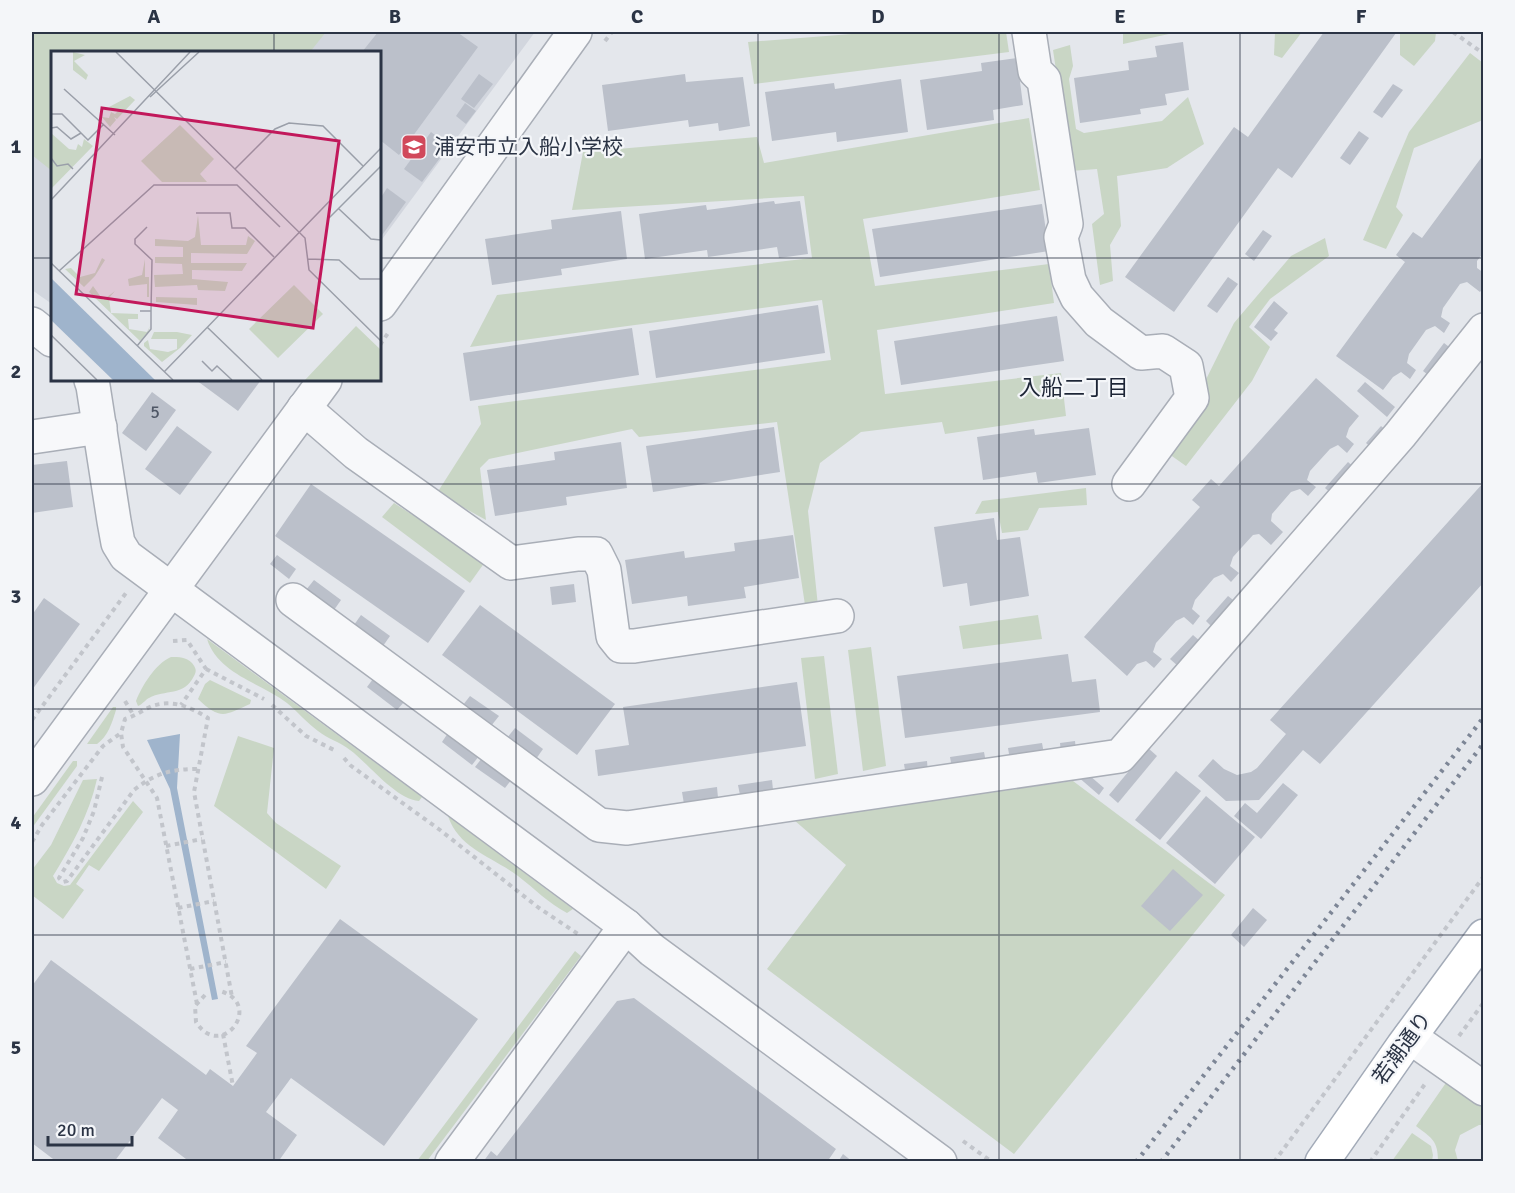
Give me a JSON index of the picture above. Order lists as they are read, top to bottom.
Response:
{
  "streets": {
    "main road": ["若潮通り"]
  },
  "districts": ["入船二丁目"],
  "places": {
    "school or university": ["浦安市立入船小学校"]
  },
  "house_numbers": ["5"],
  "scale_bar": "20 m",
  "grid": {
    "columns": [
      "A",
      "B",
      "C",
      "D",
      "E",
      "F"
    ],
    "rows": [
      "1",
      "2",
      "3",
      "4",
      "5"
    ]
  }
}
